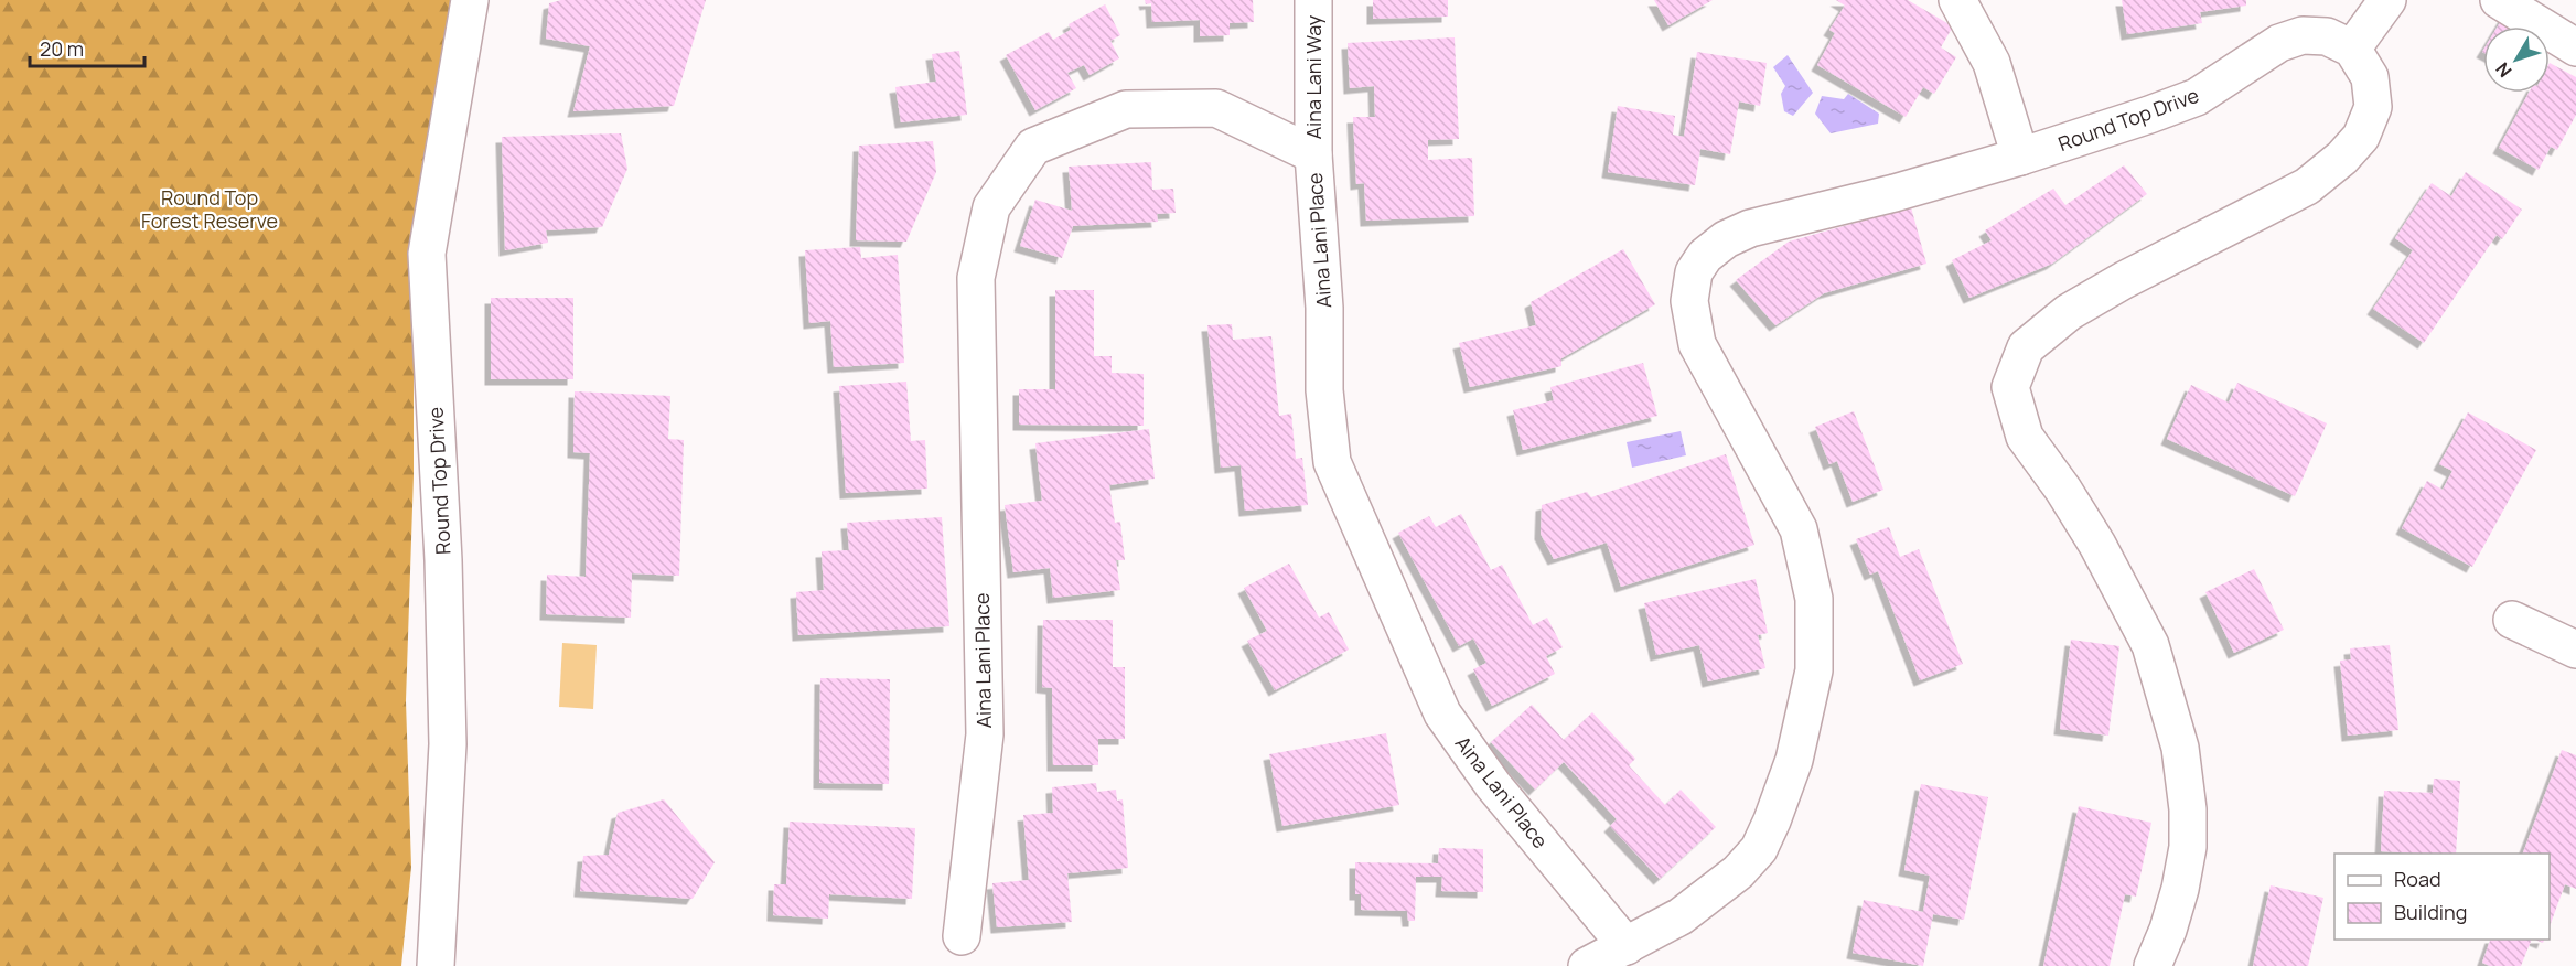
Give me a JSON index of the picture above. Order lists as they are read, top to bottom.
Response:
{
  "streets": {
    "street": ["Aina Lani Way", "Round Top Drive", "Aina Lani Place"]
  },
  "crossings": [
    ["Aina Lani Way", "Aina Lani Place"],
    ["Round Top Drive", "Aina Lani Place"]
  ],
  "parks": ["Round Top Forest Reserve"],
  "legend": ["Road", "Building"],
  "scale_bar": "20 m",
  "north": "bottom left"
}
